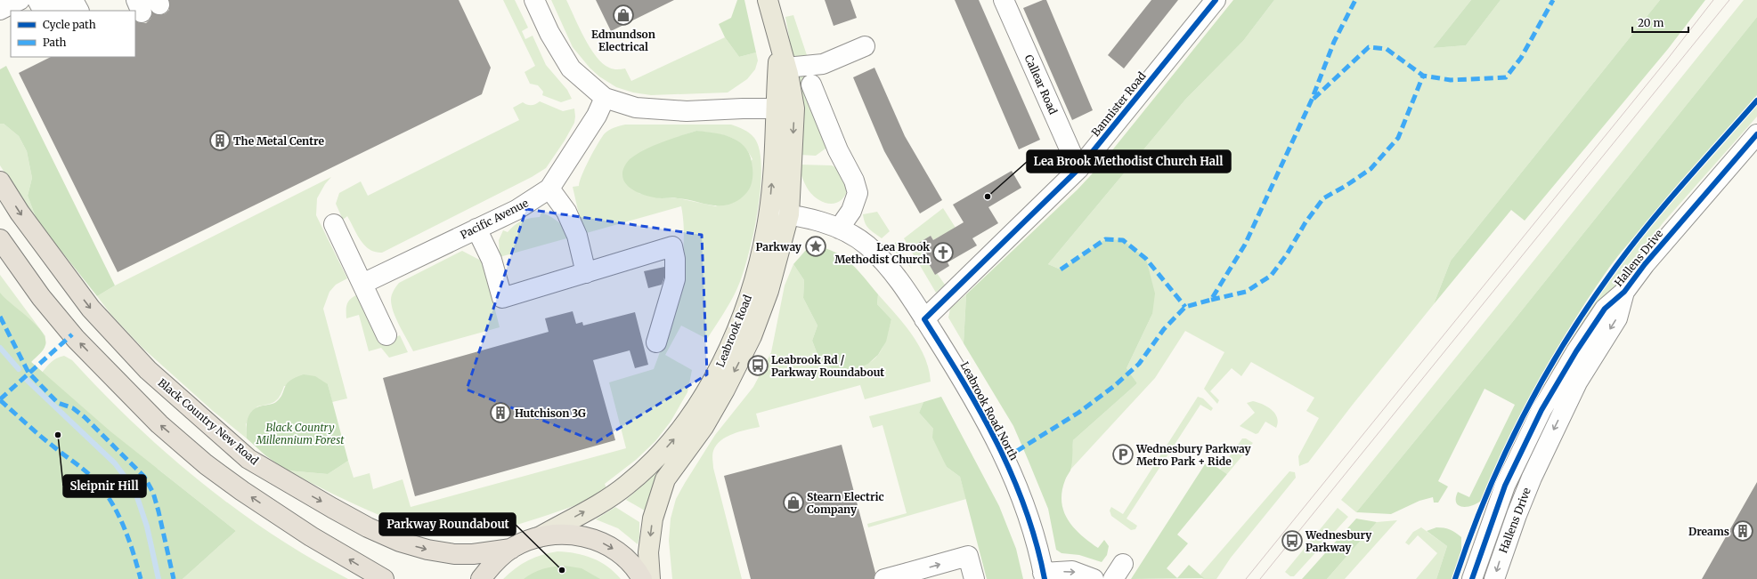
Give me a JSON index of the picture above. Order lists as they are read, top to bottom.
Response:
{
  "streets": {
    "highway": ["Black Country New Road"],
    "main road": ["Leabrook Road"],
    "street": [
      "Callear Road",
      "Bannister Road",
      "Pacific Avenue",
      "Hallens Drive",
      "Leabrook Road North"
    ]
  },
  "crossings": [
    ["Callear Road", "Bannister Road"],
    ["Bannister Road", "Leabrook Road North"],
    ["Leabrook Road", "Leabrook Road North"]
  ],
  "parks": ["Black Country Millennium Forest"],
  "places": {
    "shop": ["Edmundson Electrical", "Stearn Electric Company"],
    "building": ["The Metal Centre", "Hutchison 3G", "Dreams"],
    "other": ["Lea Brook Methodist Church Hall", "Sleipnir Hill", "Parkway Roundabout"],
    "place": ["Parkway"],
    "church": ["Lea Brook Methodist Church"],
    "bus stop": ["Leabrook Rd / Parkway Roundabout", "Wednesbury Parkway"],
    "parking": ["Wednesbury Parkway Metro Park + Ride"]
  },
  "legend": ["Cycle path", "Path"],
  "scale_bar": "20 m"
}
